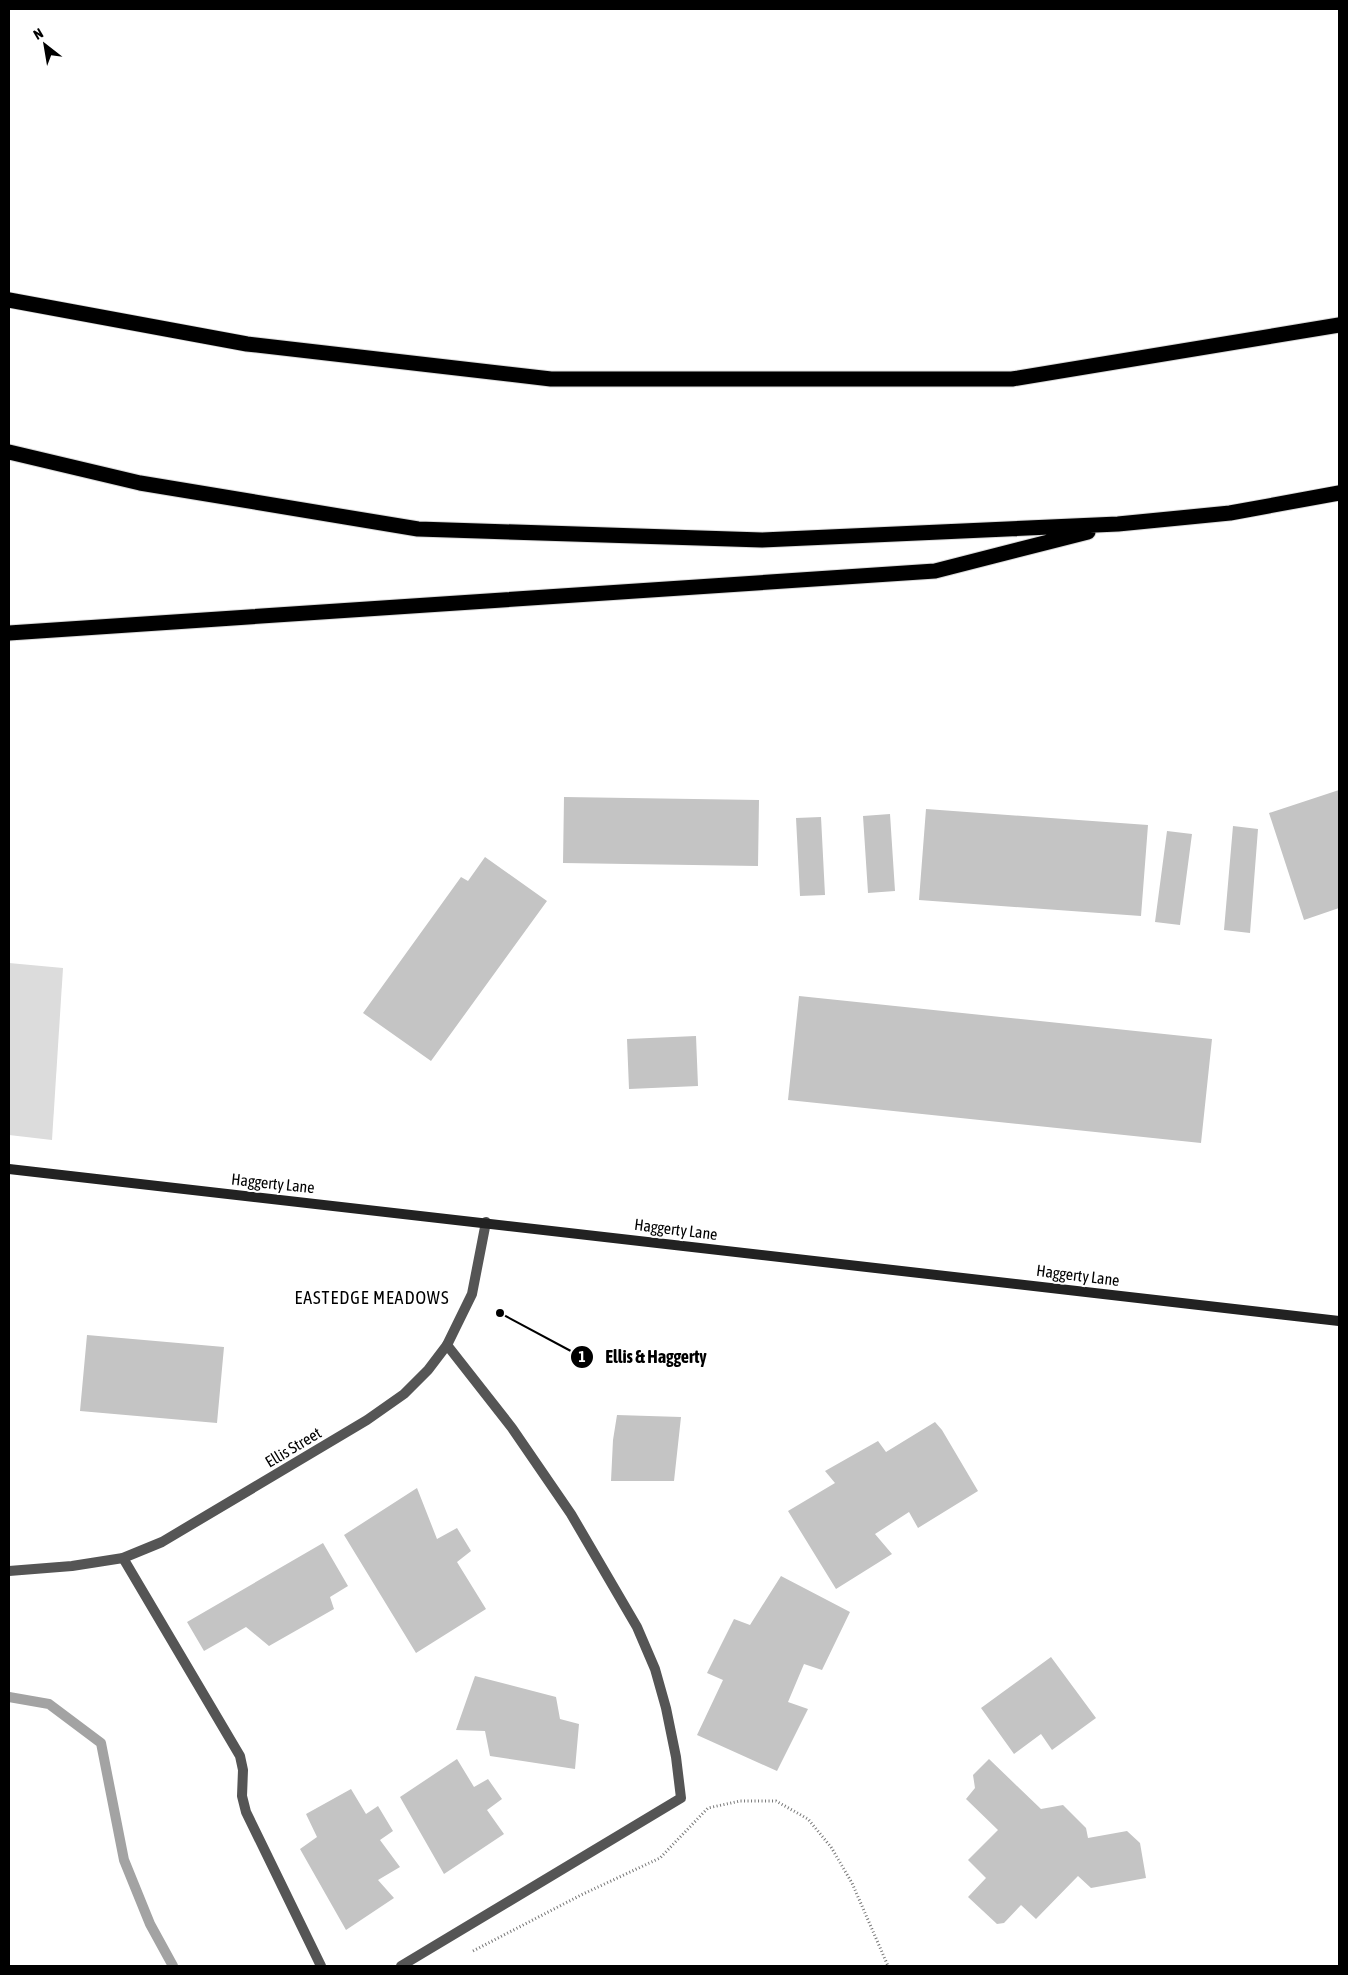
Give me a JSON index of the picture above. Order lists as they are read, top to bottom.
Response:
{
  "streets": {
    "street": ["Haggerty Lane", "Ellis Street"]
  },
  "crossings": [
    ["Haggerty Lane", "Ellis Street"]
  ],
  "districts": ["EASTEDGE MEADOWS"],
  "places": ["Ellis & Haggerty"],
  "north": "top left"
}
